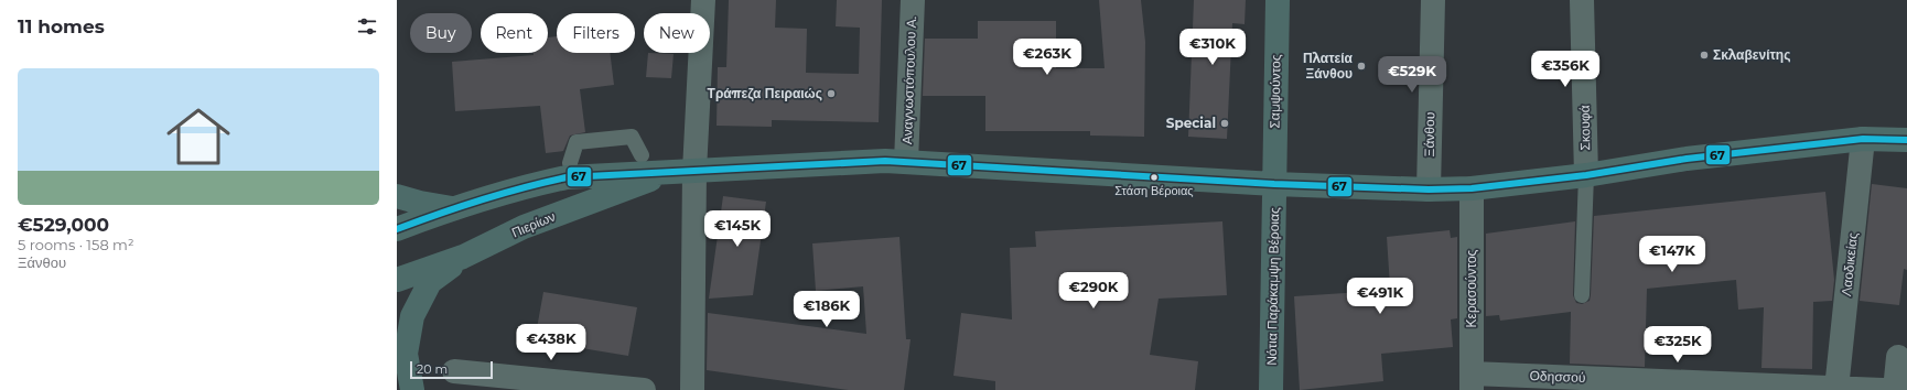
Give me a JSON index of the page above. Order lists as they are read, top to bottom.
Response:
{
  "streets": {
    "main road": ["Σαμψούντος", "Πιερίων", "Νότια Παράκαμψη Βέροιας"],
    "street": [
      "Αναγνωστόπουλου Α.",
      "Σκουφά",
      "Ξάνθου",
      "Λαοδικείας",
      "Κερασούντος",
      "Οδησσού"
    ]
  },
  "crossings": [
    ["Αναγνωστόπουλου Α.", "Πιερίων"],
    ["Σαμψούντος", "Πιερίων"],
    ["Σαμψούντος", "Νότια Παράκαμψη Βέροιας"],
    ["Σκουφά", "Πιερίων"],
    ["Ξάνθου", "Πιερίων"],
    ["Πιερίων", "Λαοδικείας"],
    ["Πιερίων", "Νότια Παράκαμψη Βέροιας"],
    ["Πιερίων", "Κερασούντος"],
    ["Λαοδικείας", "Οδησσού"],
    ["Κερασούντος", "Οδησσού"]
  ],
  "places": [
    "Σκλαβενίτης",
    "Πλατεία Ξάνθου",
    "Τράπεζα Πειραιώς",
    "Special",
    "Στάση Βέροιας"
  ],
  "lines": ["transit line 67"],
  "scale_bar": "20 m",
  "page": {
    "heading": "11 homes",
    "chip": [
      "Buy",
      "Rent",
      "Filters",
      "New"
    ],
    "price": [
      "€310K",
      "€263K",
      "€356K",
      "€529K",
      "€145K",
      "€147K",
      "€290K",
      "€491K",
      "€186K",
      "€438K",
      "€325K"
    ],
    "list": [
      {
        "name": "€529,000",
        "note": "5 rooms · 158 m² · Ξάνθου"
      }
    ],
    "scale": "20 m"
  }
}
